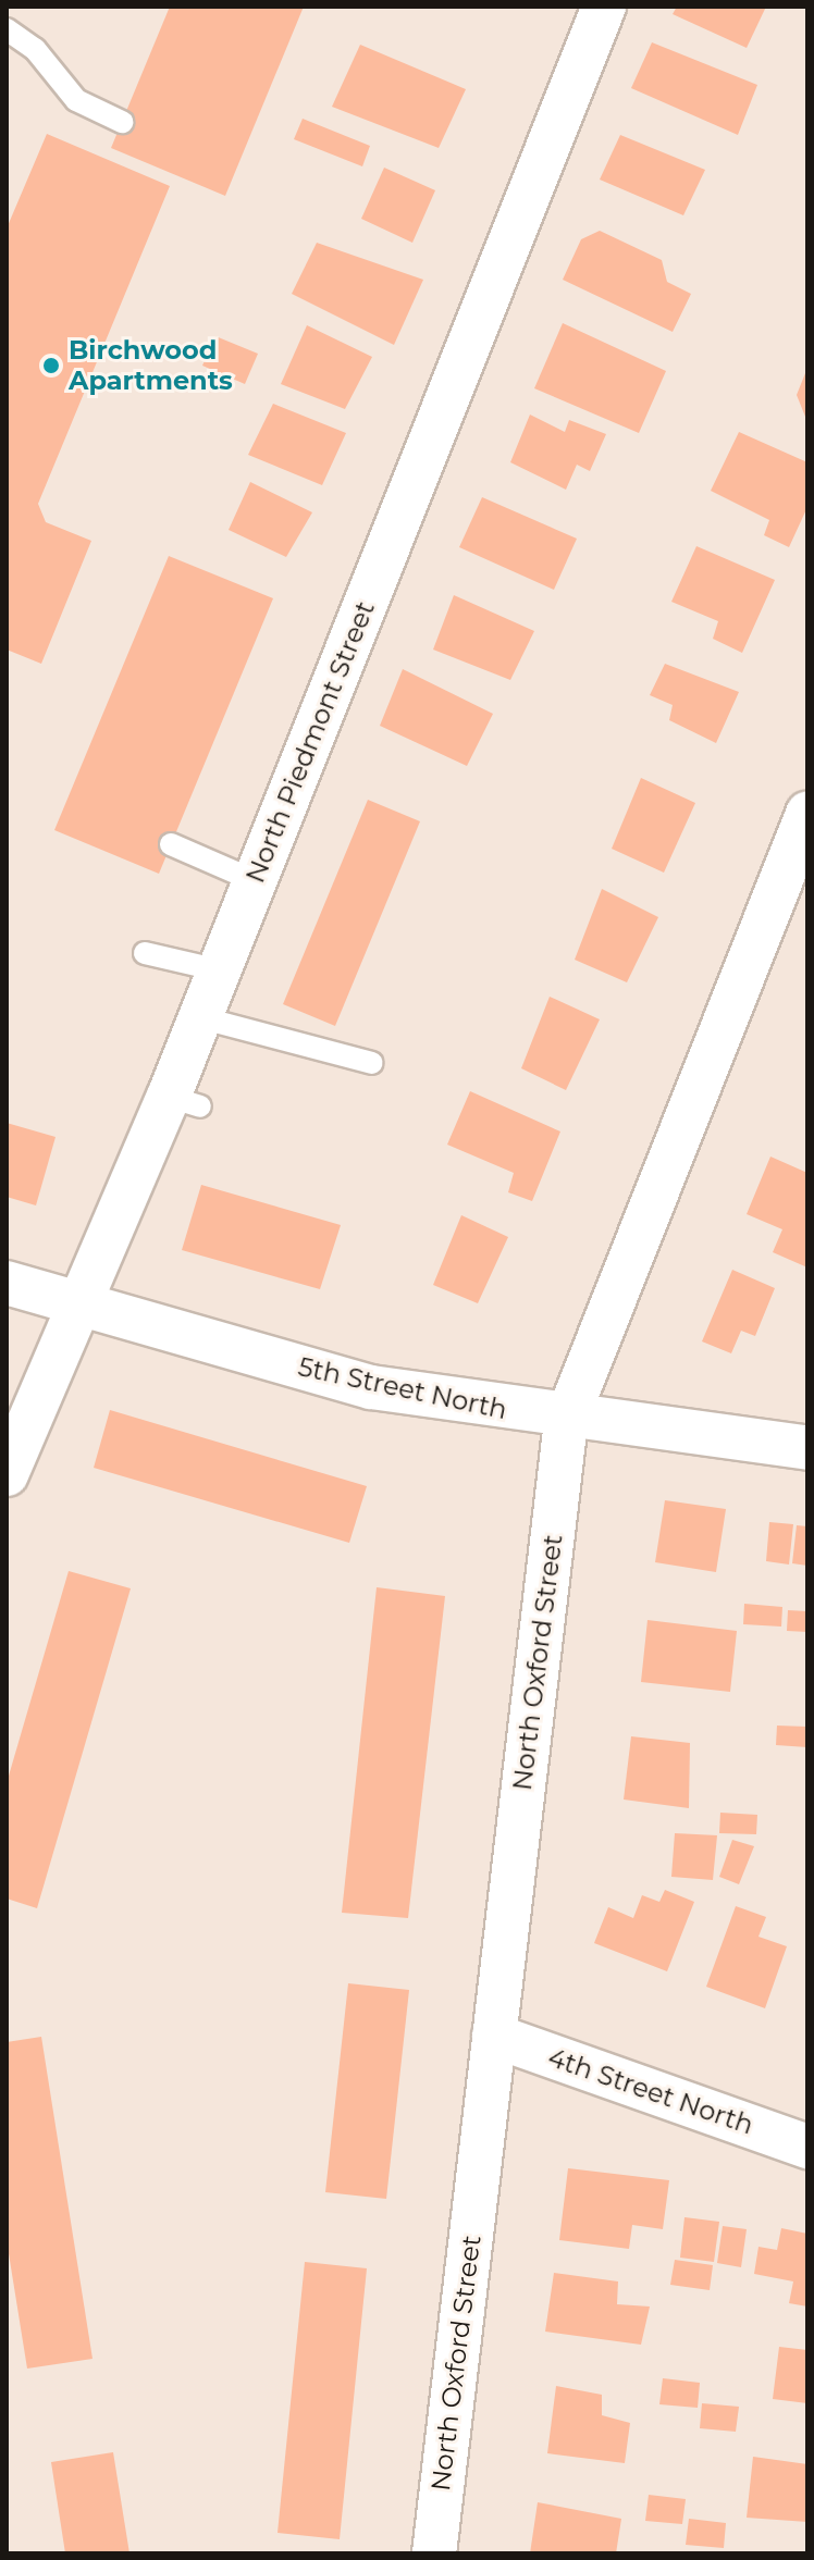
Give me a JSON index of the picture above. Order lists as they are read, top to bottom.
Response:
{
  "streets": {
    "street": [
      "North Piedmont Street",
      "5th Street North",
      "North Oxford Street",
      "4th Street North"
    ]
  },
  "crossings": [
    ["North Piedmont Street", "5th Street North"],
    ["5th Street North", "North Oxford Street"],
    ["North Oxford Street", "4th Street North"]
  ],
  "places": ["Birchwood Apartments"]
}
